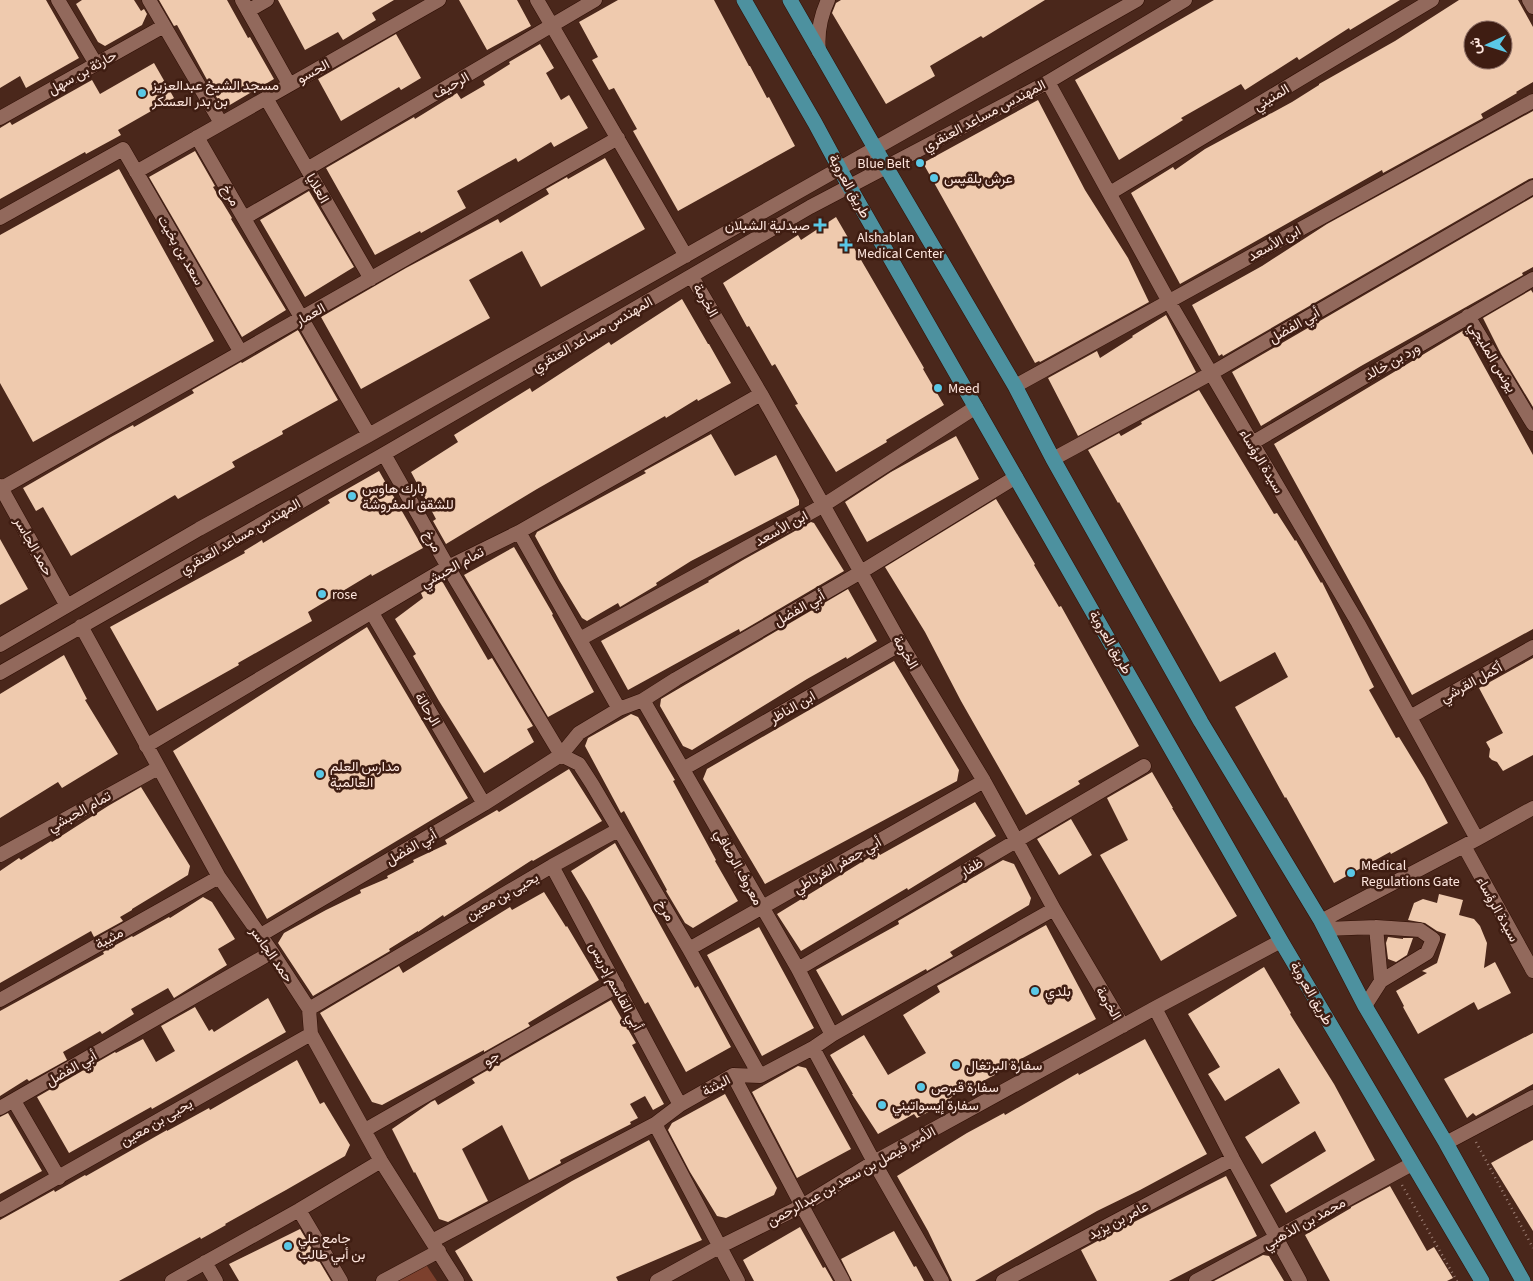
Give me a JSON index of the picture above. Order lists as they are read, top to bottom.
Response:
{
  "streets": {
    "main road": ["طريق العروبة"],
    "street": [
      "الحسو",
      "حارثة بن سهل",
      "الرحيف",
      "المنيني",
      "المهندس مساعد العنقري",
      "العلايا",
      "مرخ",
      "ابن الأسعد",
      "سعد بن بخيت",
      "الخرمة",
      "العمار",
      "أبي الفضل",
      "يونس المليجي",
      "ورد بن خالد",
      "سيدة الرؤساء",
      "حمد الجاسر",
      "تمام الحبشي",
      "أكمل القرشي",
      "ابن الناظر",
      "الرحالة",
      "أبي جعفر الغرناطي",
      "معروف الرصافي",
      "ظفار",
      "يحيى بن معين",
      "مثيبة",
      "أبي القاسم إدريس",
      "جو",
      "البثنة",
      "الأمير فيصل بن سعد بن عبدالرحمن",
      "عامر بن يزيد",
      "محمد بن الذهبي"
    ]
  },
  "crossings": [
    ["الحسو", "العلايا"],
    ["الحسو", "مرخ"],
    ["الحسو", "سعد بن بخيت"],
    ["الرحيف", "العلايا"],
    ["الرحيف", "مرخ"],
    ["المنيني", "سيدة الرؤساء"],
    ["المهندس مساعد العنقري", "طريق العروبة"],
    ["المهندس مساعد العنقري", "مرخ"],
    ["المهندس مساعد العنقري", "الخرمة"],
    ["المهندس مساعد العنقري", "سيدة الرؤساء"],
    ["المهندس مساعد العنقري", "حمد الجاسر"],
    ["طريق العروبة", "ابن الأسعد"],
    ["طريق العروبة", "أبي الفضل"],
    ["طريق العروبة", "الأمير فيصل بن سعد بن عبدالرحمن"],
    ["طريق العروبة", "محمد بن الذهبي"],
    ["العلايا", "العمار"],
    ["مرخ", "العمار"],
    ["مرخ", "أبي الفضل"],
    ["مرخ", "تمام الحبشي"],
    ["مرخ", "أبي جعفر الغرناطي"],
    ["مرخ", "يحيى بن معين"],
    ["مرخ", "البثنة"],
    ["ابن الأسعد", "الخرمة"],
    ["ابن الأسعد", "سيدة الرؤساء"],
    ["سعد بن بخيت", "العمار"],
    ["الخرمة", "أبي الفضل"],
    ["الخرمة", "تمام الحبشي"],
    ["الخرمة", "ابن الناظر"],
    ["الخرمة", "أبي جعفر الغرناطي"],
    ["الخرمة", "ظفار"],
    ["الخرمة", "البثنة"],
    ["الخرمة", "الأمير فيصل بن سعد بن عبدالرحمن"],
    ["العمار", "حمد الجاسر"],
    ["أبي الفضل", "سيدة الرؤساء"],
    ["أبي الفضل", "حمد الجاسر"],
    ["أبي الفضل", "الرحالة"],
    ["أبي الفضل", "معروف الرصافي"],
    ["يونس المليجي", "ورد بن خالد"],
    ["ورد بن خالد", "سيدة الرؤساء"],
    ["سيدة الرؤساء", "أكمل القرشي"],
    ["حمد الجاسر", "تمام الحبشي"],
    ["حمد الجاسر", "يحيى بن معين"],
    ["حمد الجاسر", "مثيبة"],
    ["حمد الجاسر", "جو"],
    ["حمد الجاسر", "البثنة"],
    ["تمام الحبشي", "الرحالة"],
    ["ابن الناظر", "معروف الرصافي"],
    ["أبي جعفر الغرناطي", "معروف الرصافي"],
    ["معروف الرصافي", "ظفار"],
    ["معروف الرصافي", "البثنة"],
    ["يحيى بن معين", "أبي القاسم إدريس"],
    ["أبي القاسم إدريس", "جو"],
    ["أبي القاسم إدريس", "البثنة"]
  ],
  "places": {
    "other": [
      "مسجد الشيخ عبدالعزيز بن بدر العسكر",
      "Blue Belt",
      "عرش بلقيس",
      "Meed",
      "بارك هاوس للشقق المفروشة",
      "rose",
      "مدارس العلم العالمية",
      "Medical Regulations Gate",
      "بلدي",
      "سفارة البرتغال",
      "سفارة قبرص",
      "سفارة إيسواتيني",
      "جامع علي بن أبي طالب"
    ],
    "health": ["صيدلية الشبلان", "Alshablan Medical Center"]
  },
  "north": "left"
}
